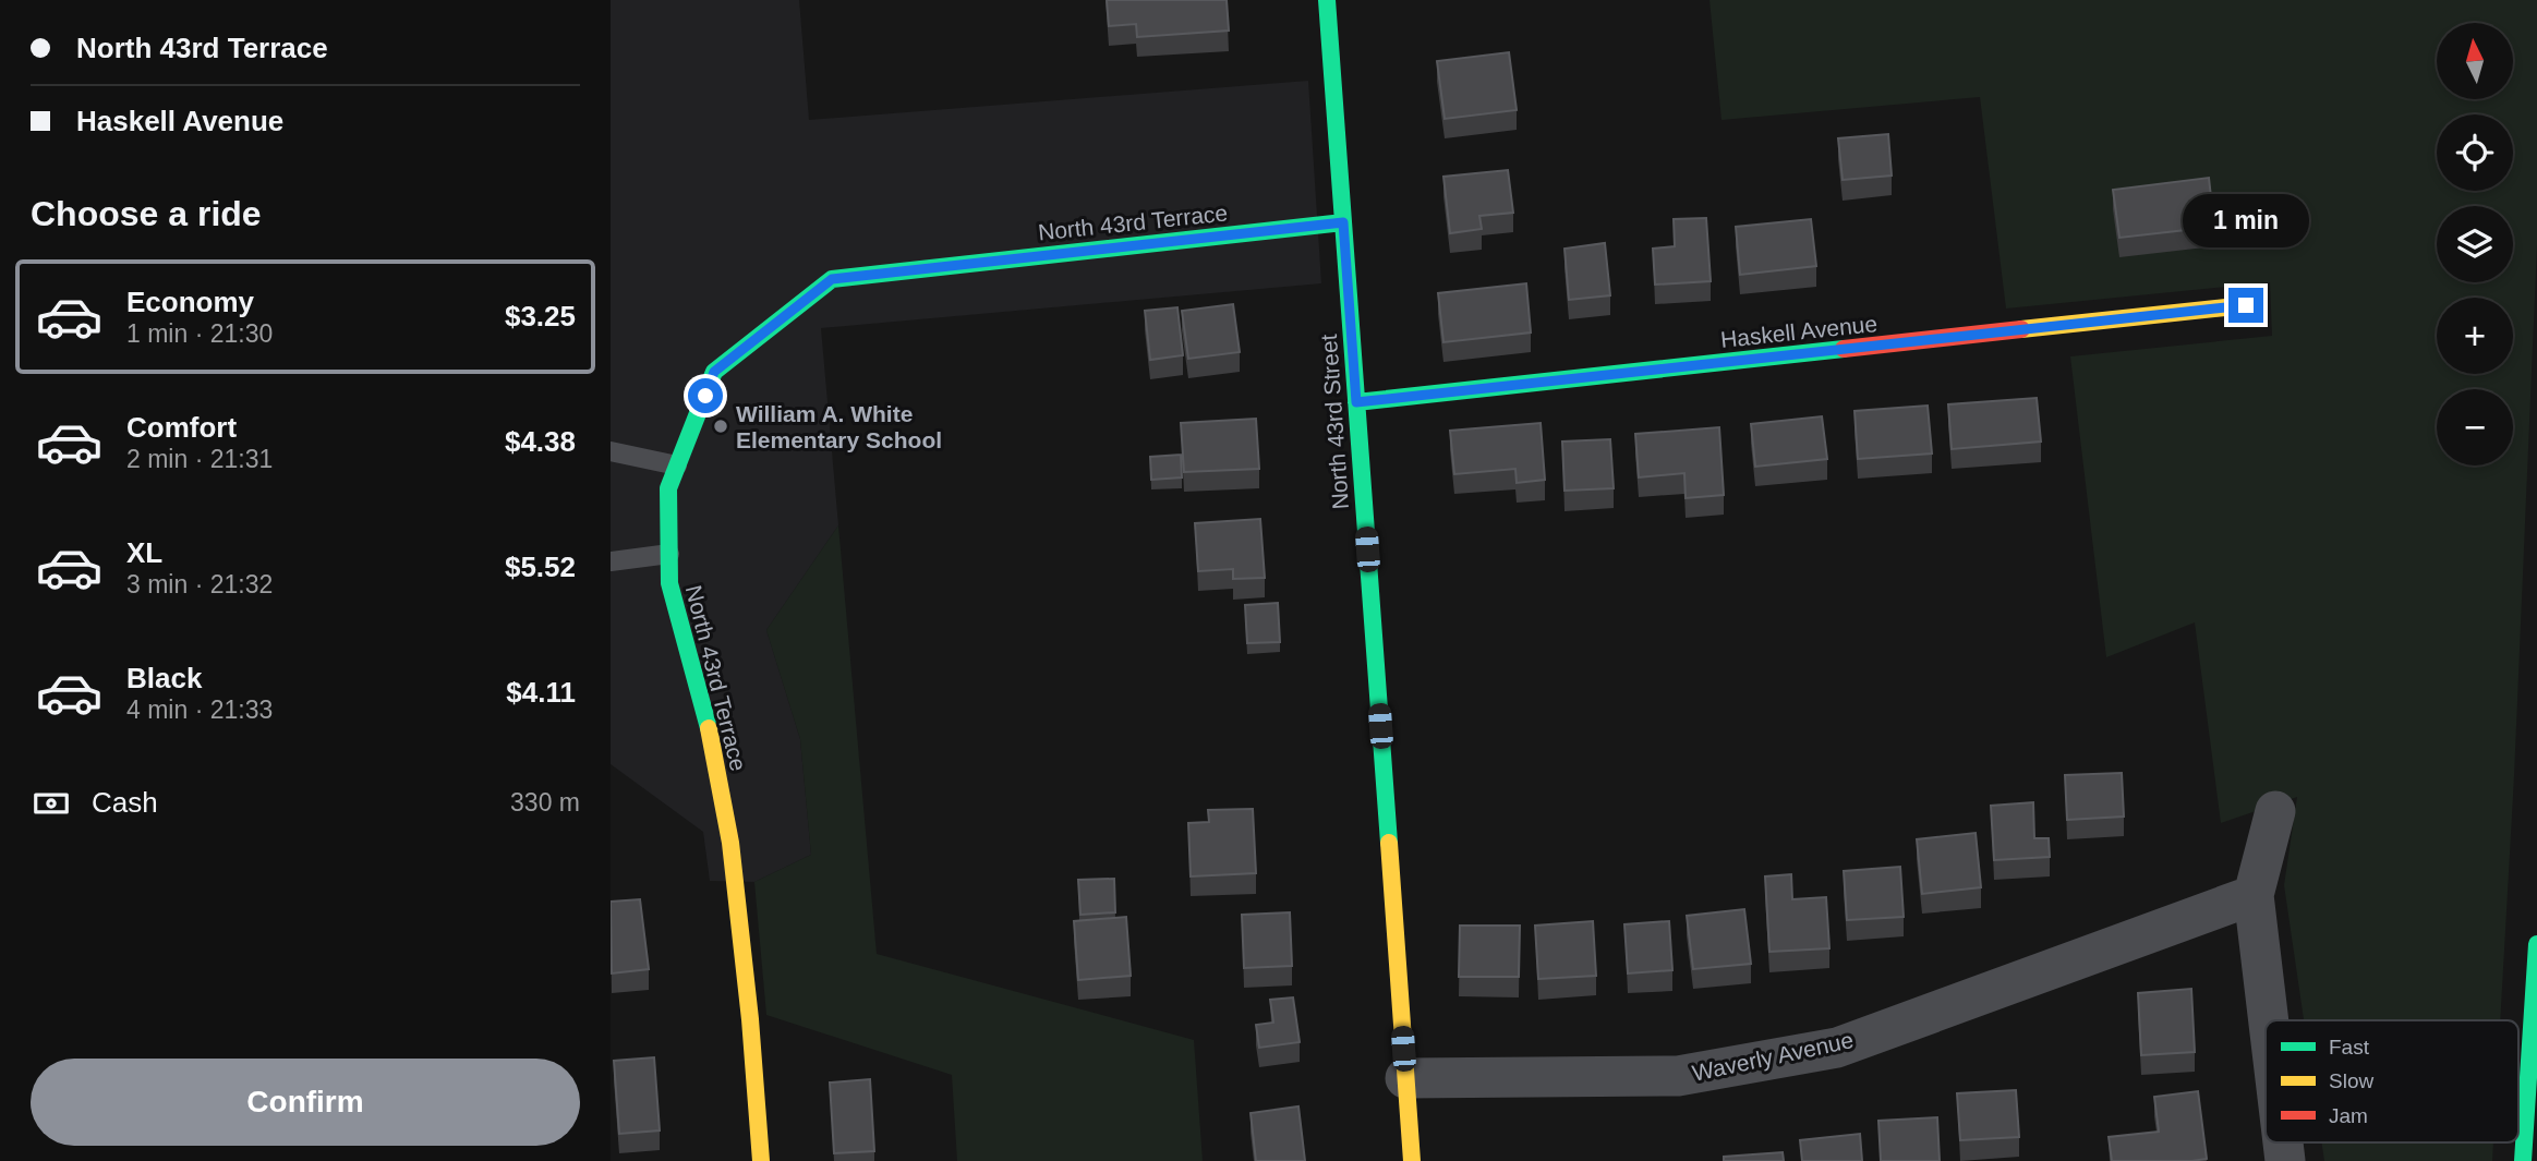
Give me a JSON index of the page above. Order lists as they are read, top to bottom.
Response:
{
  "streets": {
    "main road": ["North 43rd Terrace", "Haskell Avenue", "North 43rd Street"],
    "street": ["Waverly Avenue"]
  },
  "crossings": [
    ["North 43rd Terrace", "North 43rd Street"],
    ["Haskell Avenue", "North 43rd Street"],
    ["North 43rd Street", "Waverly Avenue"]
  ],
  "places": ["William A. White Elementary School"],
  "legend": ["Fast", "Slow", "Jam"],
  "north": "top",
  "page": {
    "banner": ["North 43rd Terrace", "Haskell Avenue"],
    "map_buttons": ["+", "−"],
    "heading": "Choose a ride",
    "bubble": "1 min",
    "list": [
      {
        "name": "Economy",
        "note": "1 min · 21:30",
        "value": "$3.25"
      },
      {
        "name": "Comfort",
        "note": "2 min · 21:31",
        "value": "$4.38"
      },
      {
        "name": "XL",
        "note": "3 min · 21:32",
        "value": "$5.52"
      },
      {
        "name": "Black",
        "note": "4 min · 21:33",
        "value": "$4.11"
      }
    ],
    "pay": ["Cash", "330 m"],
    "buttons": "Confirm"
  }
}
